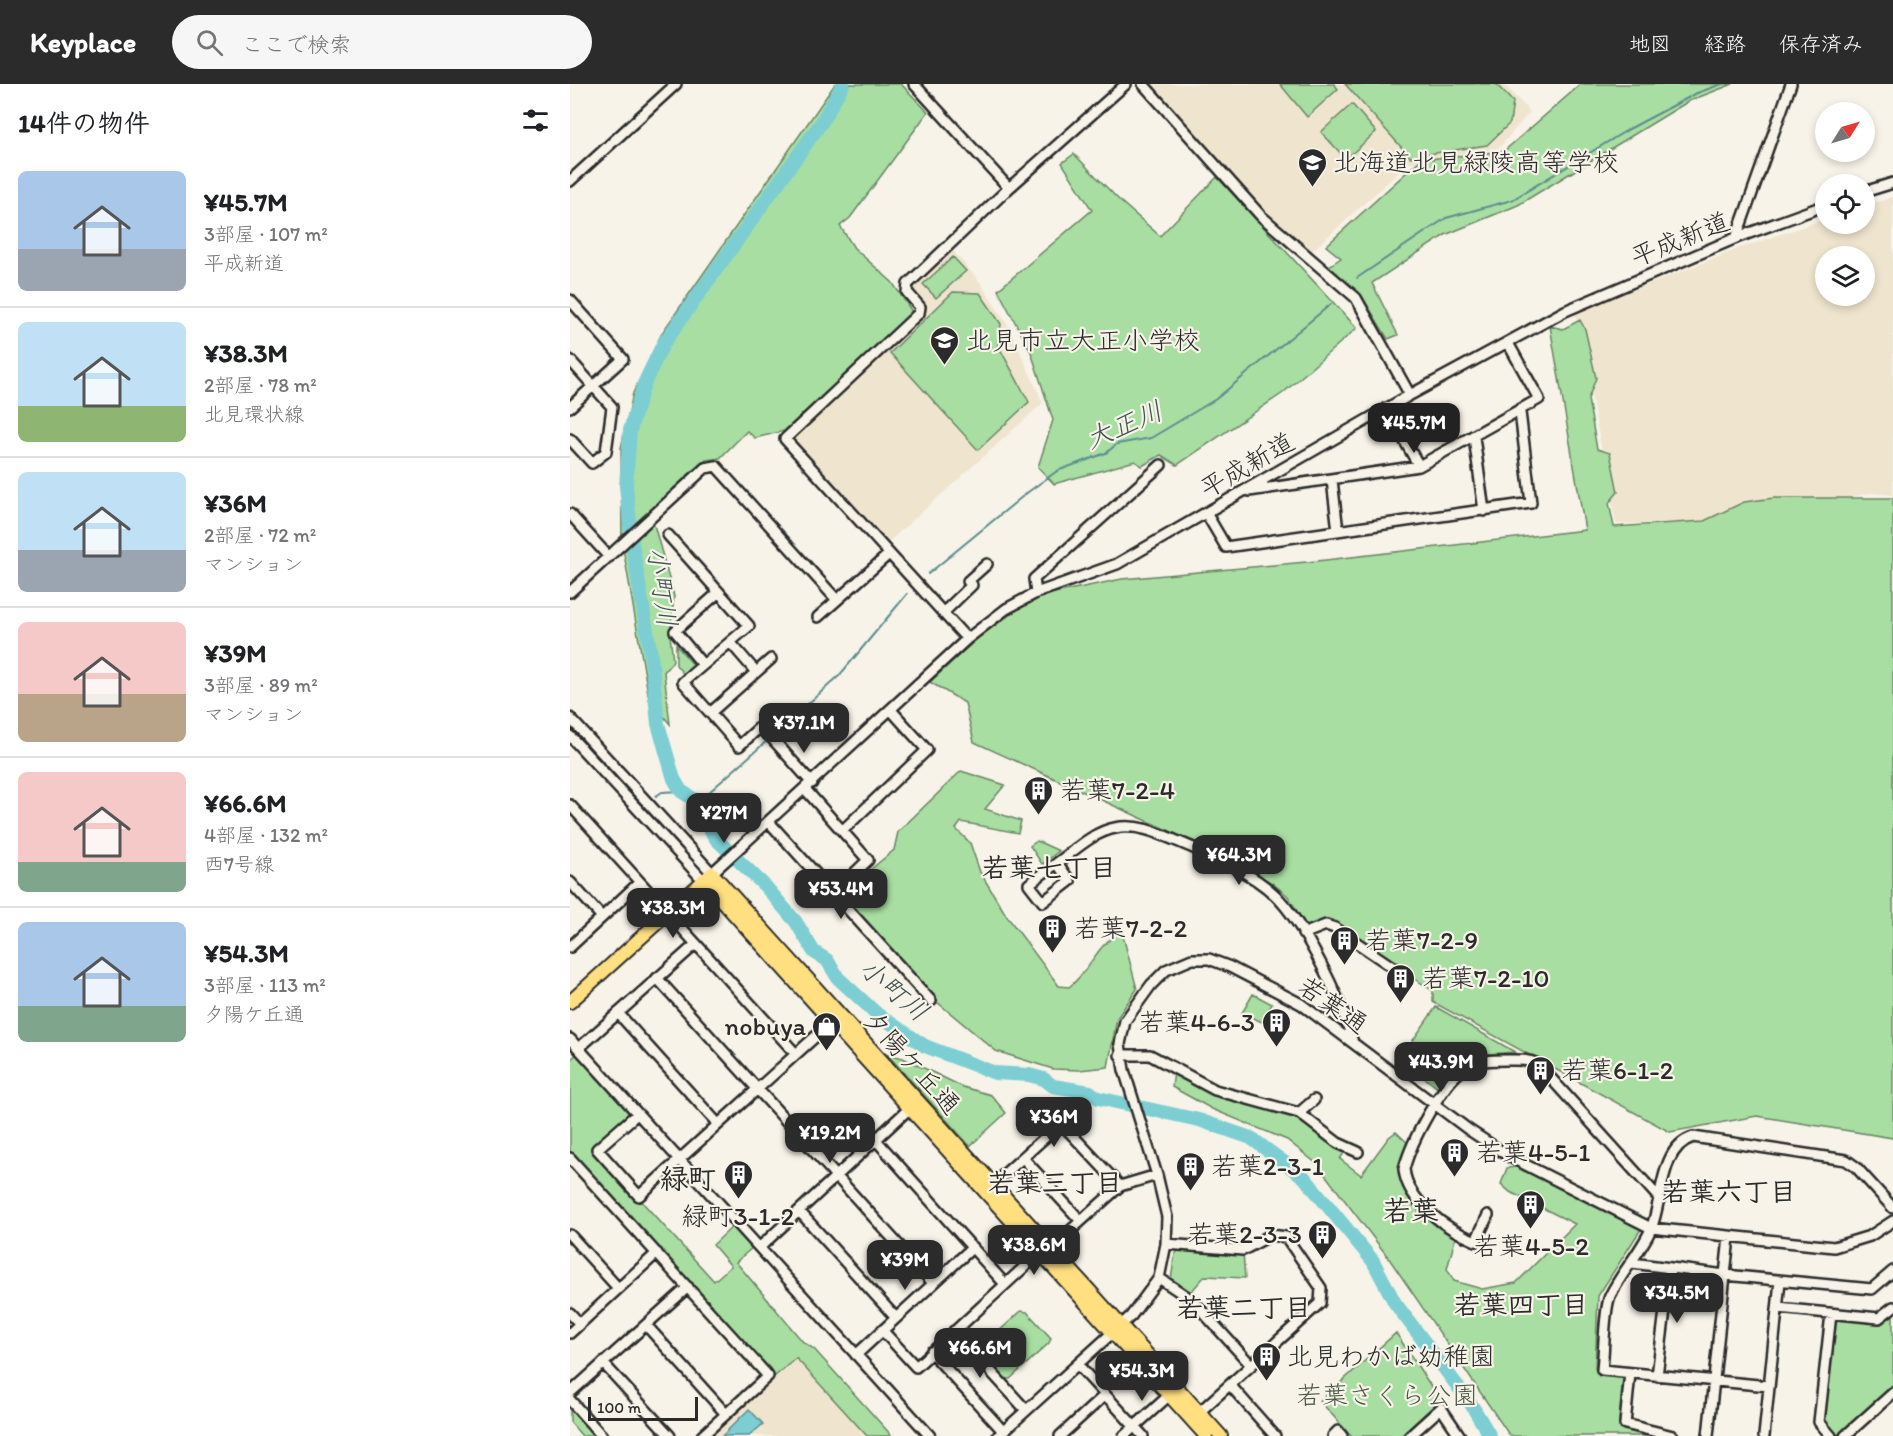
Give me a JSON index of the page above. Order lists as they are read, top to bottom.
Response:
{
  "streets": {
    "main road": ["夕陽ケ丘通"],
    "street": ["平成新道", "若葉通"]
  },
  "crossings": [
    ["平成新道", "夕陽ケ丘通"],
    ["若葉通", "夕陽ケ丘通"]
  ],
  "districts": [
    "若葉七丁目",
    "緑町",
    "若葉三丁目",
    "若葉六丁目",
    "若葉",
    "若葉四丁目",
    "若葉二丁目"
  ],
  "water": ["大正川", "小町川"],
  "parks": ["若葉さくら公園"],
  "places": {
    "school or university": ["北海道北見緑陵高等学校", "北見市立大正小学校"],
    "building": [
      "若葉7-2-4",
      "若葉7-2-2",
      "若葉7-2-9",
      "若葉7-2-10",
      "若葉4-6-3",
      "若葉6-1-2",
      "若葉4-5-1",
      "若葉2-3-1",
      "緑町3-1-2",
      "若葉4-5-2",
      "若葉2-3-3",
      "北見わかば幼稚園"
    ],
    "shop": ["nobuya"]
  },
  "scale_bar": "100 m",
  "north": "top right",
  "page": {
    "header": "Keyplace",
    "search": "ここで検索",
    "nav": ["地図", "経路", "保存済み"],
    "heading": "14件の物件",
    "list": [
      {
        "name": "¥45.7M",
        "note": "3部屋 · 107 m² · 平成新道"
      },
      {
        "name": "¥38.3M",
        "note": "2部屋 · 78 m² · 北見環状線"
      },
      {
        "name": "¥36M",
        "note": "2部屋 · 72 m² · マンション"
      },
      {
        "name": "¥39M",
        "note": "3部屋 · 89 m² · マンション"
      },
      {
        "name": "¥66.6M",
        "note": "4部屋 · 132 m² · 西7号線"
      },
      {
        "name": "¥54.3M",
        "note": "3部屋 · 113 m² · 夕陽ケ丘通"
      }
    ],
    "price": [
      "¥45.7M",
      "¥37.1M",
      "¥27M",
      "¥64.3M",
      "¥53.4M",
      "¥38.3M",
      "¥43.9M",
      "¥36M",
      "¥19.2M",
      "¥38.6M",
      "¥39M",
      "¥34.5M",
      "¥66.6M",
      "¥54.3M"
    ],
    "scale": "100 m"
  }
}
